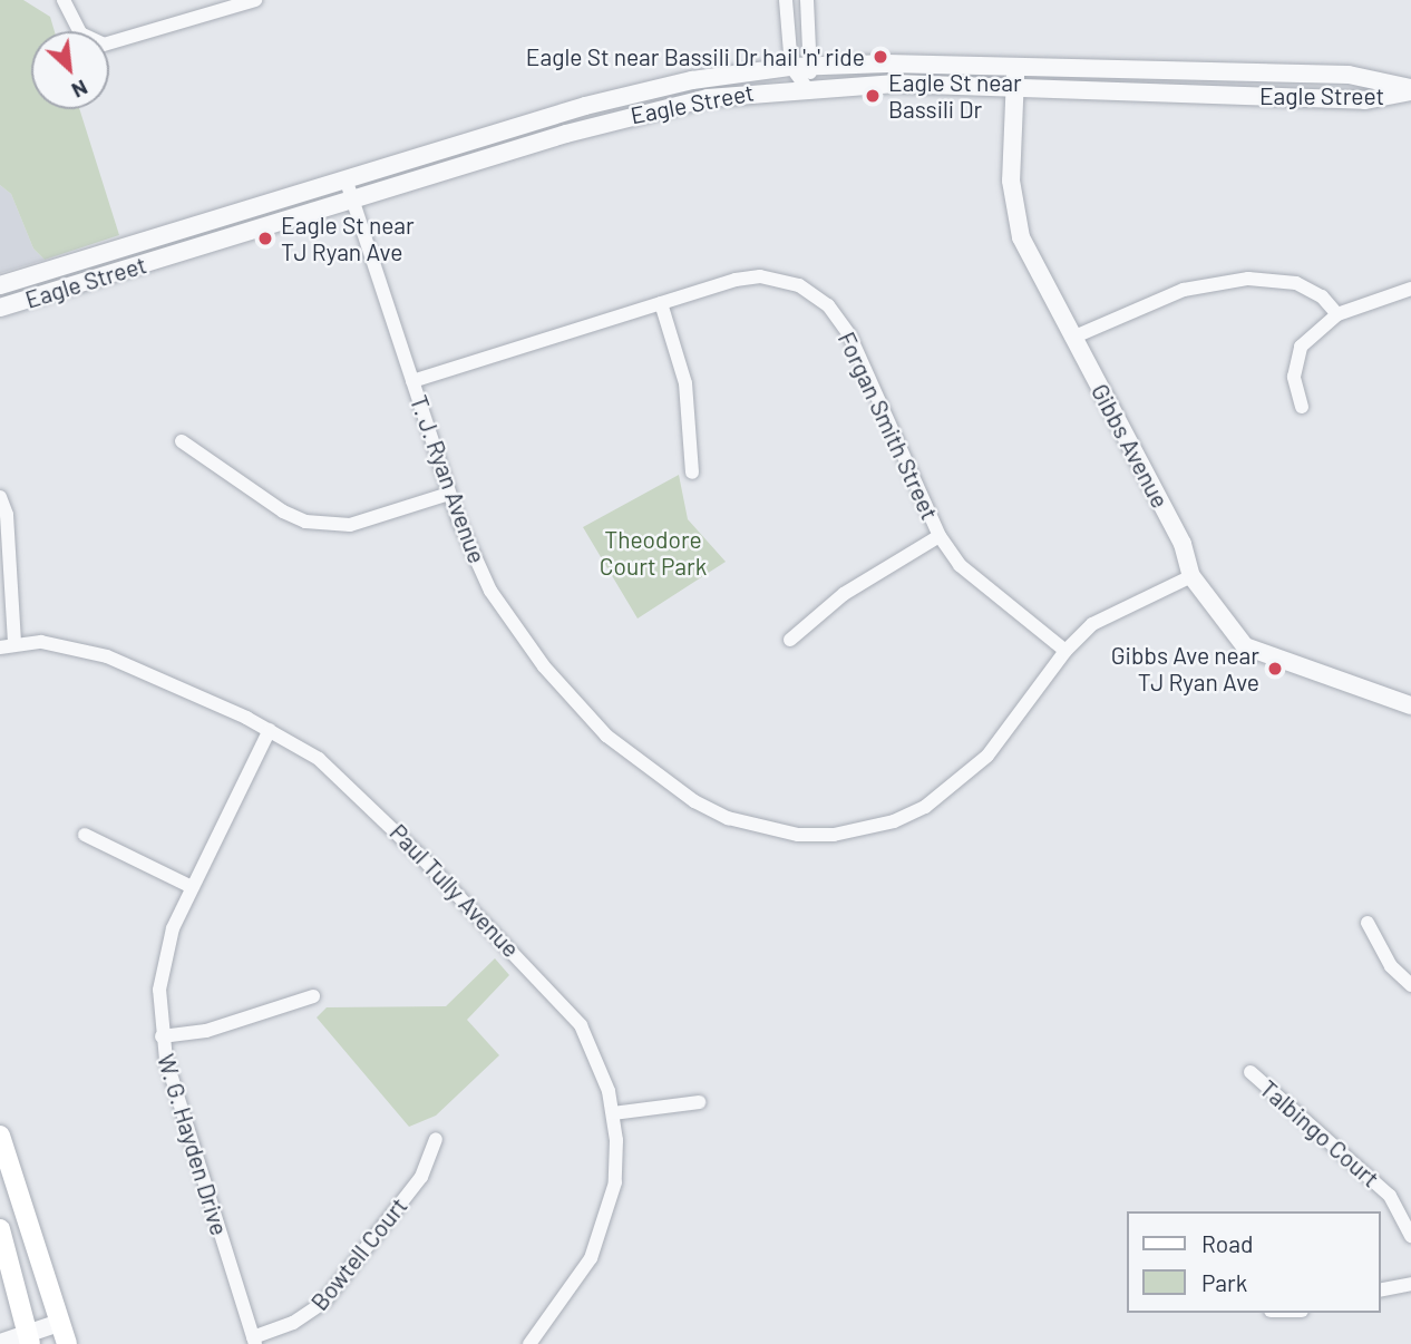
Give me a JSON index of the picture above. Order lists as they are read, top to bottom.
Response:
{
  "streets": {
    "street": [
      "Eagle Street",
      "Forgan Smith Street",
      "Gibbs Avenue",
      "T. J. Ryan Avenue",
      "Paul Tully Avenue",
      "Talbingo Court",
      "W. G. Hayden Drive",
      "Bowtell Court"
    ]
  },
  "crossings": [
    ["Eagle Street", "Gibbs Avenue"],
    ["Eagle Street", "T. J. Ryan Avenue"],
    ["Forgan Smith Street", "T. J. Ryan Avenue"],
    ["Gibbs Avenue", "T. J. Ryan Avenue"],
    ["Paul Tully Avenue", "W. G. Hayden Drive"],
    ["W. G. Hayden Drive", "Bowtell Court"]
  ],
  "parks": ["Theodore Court Park"],
  "places": [
    "Eagle St near Bassili Dr hail 'n' ride",
    "Eagle St near Bassili Dr",
    "Eagle St near TJ Ryan Ave",
    "Gibbs Ave near TJ Ryan Ave"
  ],
  "legend": ["Road", "Park"],
  "north": "bottom right"
}
